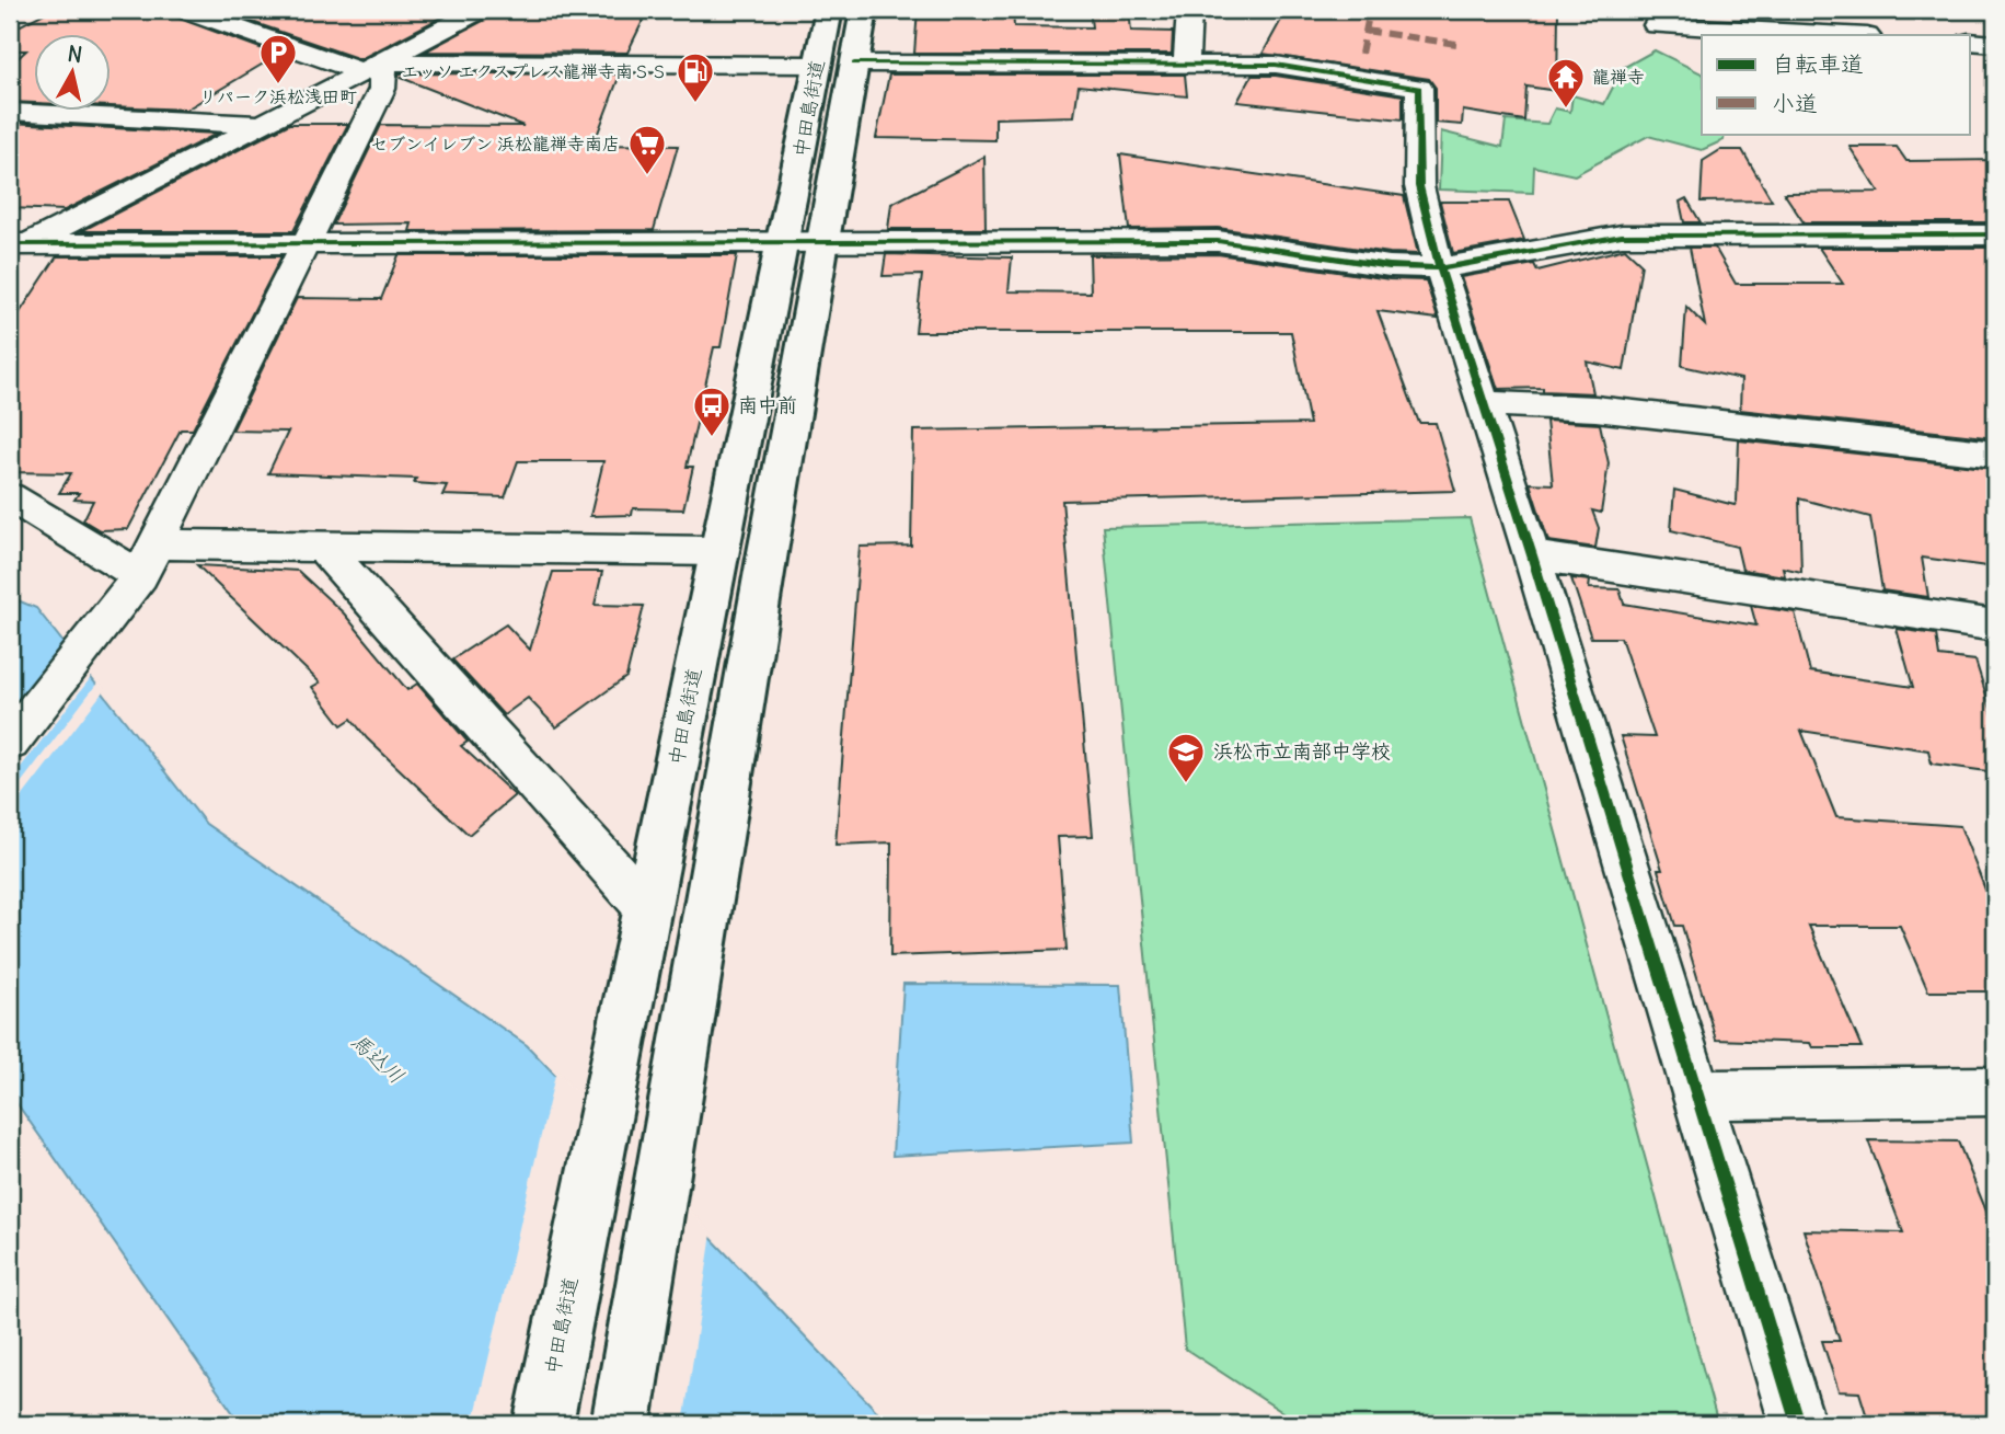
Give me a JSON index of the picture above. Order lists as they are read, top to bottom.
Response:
{
  "streets": {
    "street": ["中田島街道"]
  },
  "water": ["馬込川"],
  "places": {
    "parking": ["リパーク浜松浅田町"],
    "fuel station": ["エッソ エクスプレス龍禅寺南ＳＳ"],
    "temple": ["龍禅寺"],
    "supermarket": ["セブンイレブン 浜松龍禅寺南店"],
    "bus stop": ["南中前"],
    "school or university": ["浜松市立南部中学校"]
  },
  "legend": ["自転車道", "小道"],
  "north": "top"
}
